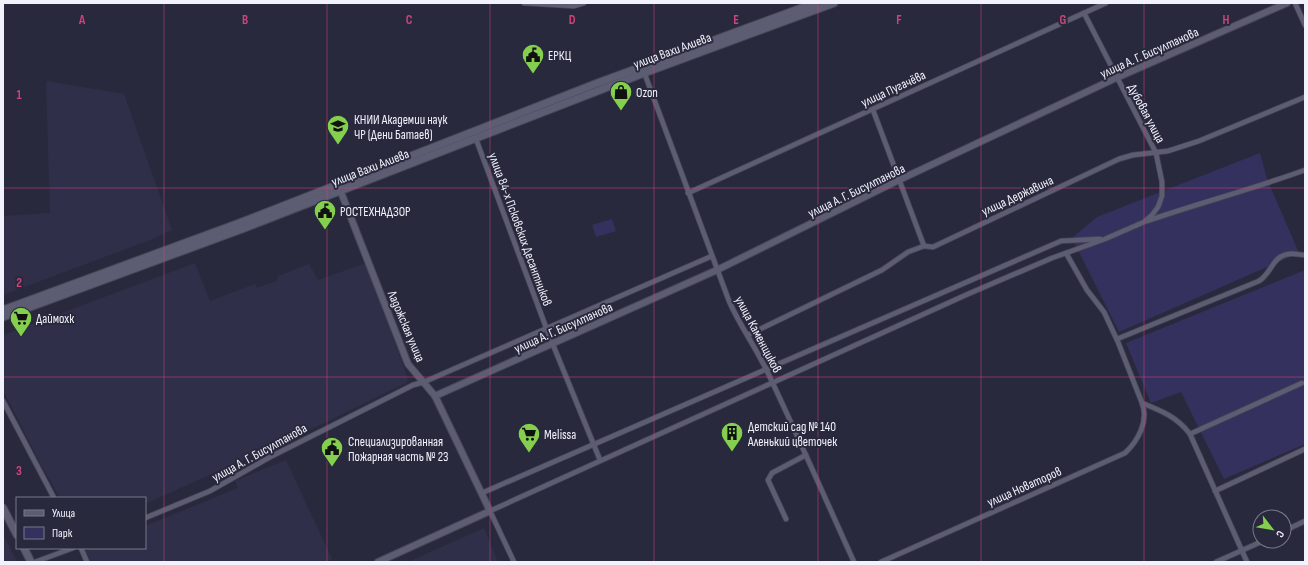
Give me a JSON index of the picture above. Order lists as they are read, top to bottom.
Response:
{
  "streets": {
    "main road": ["улица Вахи Алиева"],
    "street": [
      "улица А. Г. Бисултанова",
      "улица Пугачёва",
      "Дубовая улица",
      "улица Державина",
      "улица 84-х Псковских Десантников",
      "Ладожская улица",
      "улица Каменщиков",
      "улица Новаторов"
    ]
  },
  "crossings": [
    ["улица Вахи Алиева", "улица 84-х Псковских Десантников"],
    ["улица Вахи Алиева", "Ладожская улица"],
    ["улица Вахи Алиева", "улица Каменщиков"],
    ["улица А. Г. Бисултанова", "Дубовая улица"],
    ["улица А. Г. Бисултанова", "улица 84-х Псковских Десантников"],
    ["улица А. Г. Бисултанова", "Ладожская улица"],
    ["улица А. Г. Бисултанова", "улица Каменщиков"],
    ["улица Пугачёва", "Дубовая улица"],
    ["улица Пугачёва", "улица Каменщиков"],
    ["Дубовая улица", "улица Державина"],
    ["улица Державина", "улица Каменщиков"]
  ],
  "places": {
    "public building": ["ЕРКЦ", "РОСТЕХНАДЗОР", "Специализированная Пожарная часть № 23"],
    "shop": ["Ozon"],
    "school or university": ["КНИИ Академии наук ЧР (Дени Батаев)"],
    "supermarket": ["Даймохк", "Melissa"],
    "building": ["Детский сад № 140 Аленький цветочек"]
  },
  "legend": ["Улица", "Парк"],
  "north": "bottom right",
  "grid": {
    "columns": [
      "A",
      "B",
      "C",
      "D",
      "E",
      "F",
      "G",
      "H"
    ],
    "rows": ["1", "2", "3"]
  }
}
